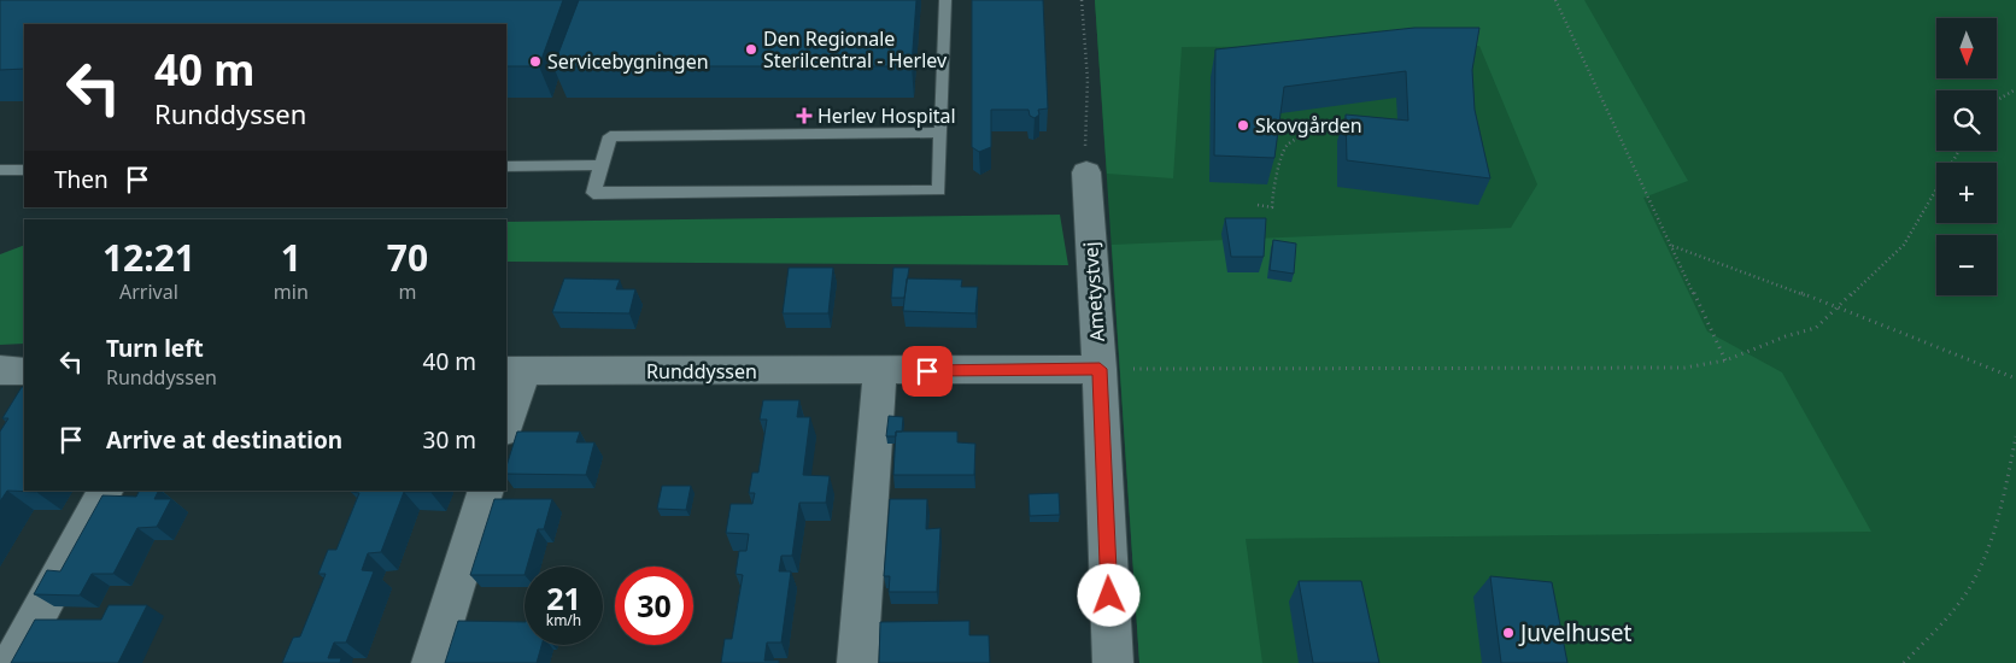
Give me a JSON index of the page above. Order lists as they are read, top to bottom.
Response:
{
  "streets": {
    "street": ["Ametystvej", "Runddyssen"]
  },
  "crossings": [
    ["Ametystvej", "Runddyssen"]
  ],
  "places": {
    "other": [
      "Den Regionale Sterilcentral - Herlev",
      "Servicebygningen",
      "Skovgården",
      "Juvelhuset"
    ],
    "health": ["Herlev Hospital"]
  },
  "north": "bottom",
  "page": {
    "map_buttons": ["+", "−"],
    "turn": ["40 m", "Runddyssen"],
    "then": "Then",
    "eta": [
      "12:21",
      "Arrival",
      "1",
      "min",
      "70",
      "m"
    ],
    "list": [
      {
        "name": "Turn left",
        "note": "Runddyssen",
        "value": "40 m"
      },
      {
        "name": "Arrive at destination",
        "value": "30 m"
      }
    ],
    "speed": "21 km/h",
    "limit": "30"
  }
}
